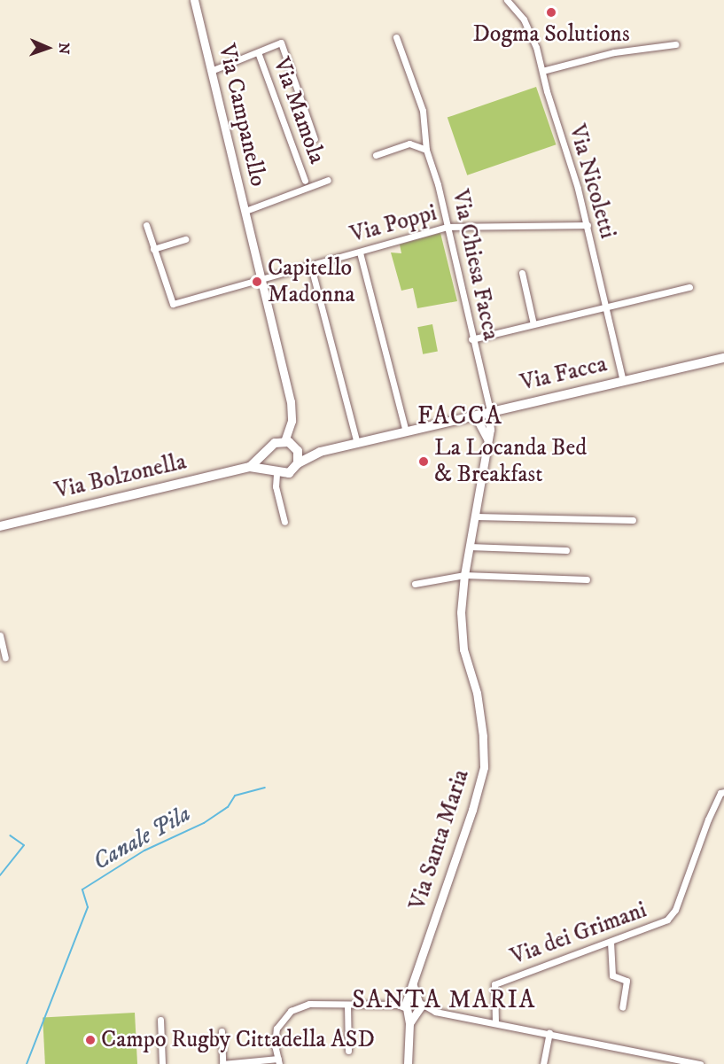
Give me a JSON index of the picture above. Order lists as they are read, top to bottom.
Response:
{
  "streets": {
    "main road": [
      "Via Campanello",
      "Via Facca",
      "Via Bolzonella",
      "Via Santa Maria"
    ],
    "street": [
      "Via Mamola",
      "Via Nicoletti",
      "Via Poppi",
      "Via Chiesa Facca",
      "Via dei Grimani"
    ]
  },
  "crossings": [
    ["Via Mamola", "Via Campanello"],
    ["Via Campanello", "Via Poppi"],
    ["Via Campanello", "Via Facca"],
    ["Via Campanello", "Via Bolzonella"],
    ["Via Nicoletti", "Via Poppi"],
    ["Via Nicoletti", "Via Facca"],
    ["Via Poppi", "Via Chiesa Facca"],
    ["Via Chiesa Facca", "Via Facca"],
    ["Via Chiesa Facca", "Via Santa Maria"],
    ["Via Facca", "Via Bolzonella"],
    ["Via Facca", "Via Santa Maria"]
  ],
  "districts": ["FACCA", "SANTA MARIA"],
  "water": ["Canale Pila"],
  "places": [
    "Dogma Solutions",
    "Capitello Madonna",
    "La Locanda Bed & Breakfast",
    "Campo Rugby Cittadella ASD"
  ],
  "north": "right"
}
